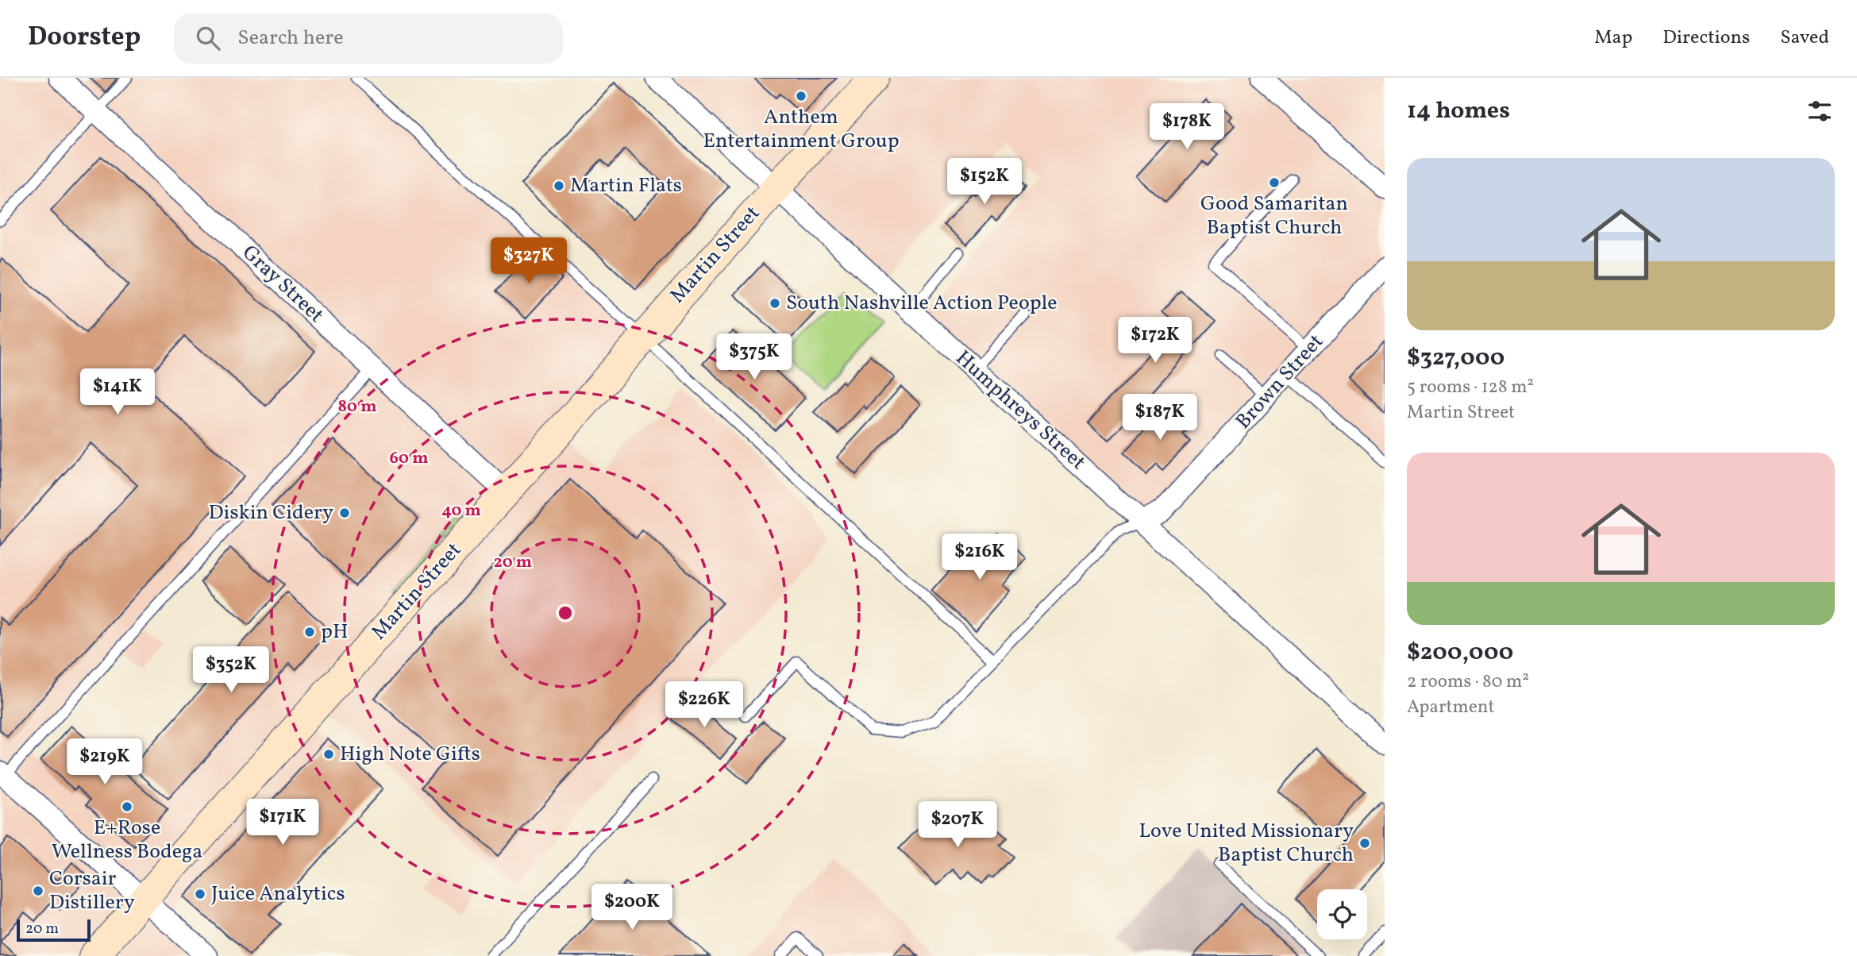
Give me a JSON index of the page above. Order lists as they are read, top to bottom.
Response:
{
  "streets": {
    "street": [
      "Martin Street",
      "Gray Street",
      "Brown Street",
      "Humphreys Street"
    ]
  },
  "crossings": [
    ["Martin Street", "Gray Street"],
    ["Martin Street", "Humphreys Street"],
    ["Brown Street", "Humphreys Street"]
  ],
  "places": [
    "Anthem Entertainment Group",
    "Good Samaritan Baptist Church",
    "Martin Flats",
    "South Nashville Action People",
    "Diskin Cidery",
    "pH",
    "High Note Gifts",
    "E+Rose Wellness Bodega",
    "Love United Missionary Baptist Church",
    "Corsair Distillery",
    "Juice Analytics"
  ],
  "scale_bar": "20 m",
  "page": {
    "header": "Doorstep",
    "search": "Search here",
    "nav": ["Map", "Directions", "Saved"],
    "heading": "14 homes",
    "price": [
      "$178K",
      "$152K",
      "$327K",
      "$172K",
      "$375K",
      "$141K",
      "$187K",
      "$216K",
      "$352K",
      "$226K",
      "$219K",
      "$171K",
      "$207K",
      "$200K"
    ],
    "list": [
      {
        "name": "$327,000",
        "note": "5 rooms · 128 m² · Martin Street"
      },
      {
        "name": "$200,000",
        "note": "2 rooms · 80 m² · Apartment"
      }
    ],
    "scale": "20 m"
  },
  "rings": [
    "80 m",
    "60 m",
    "40 m",
    "20 m"
  ]
}
